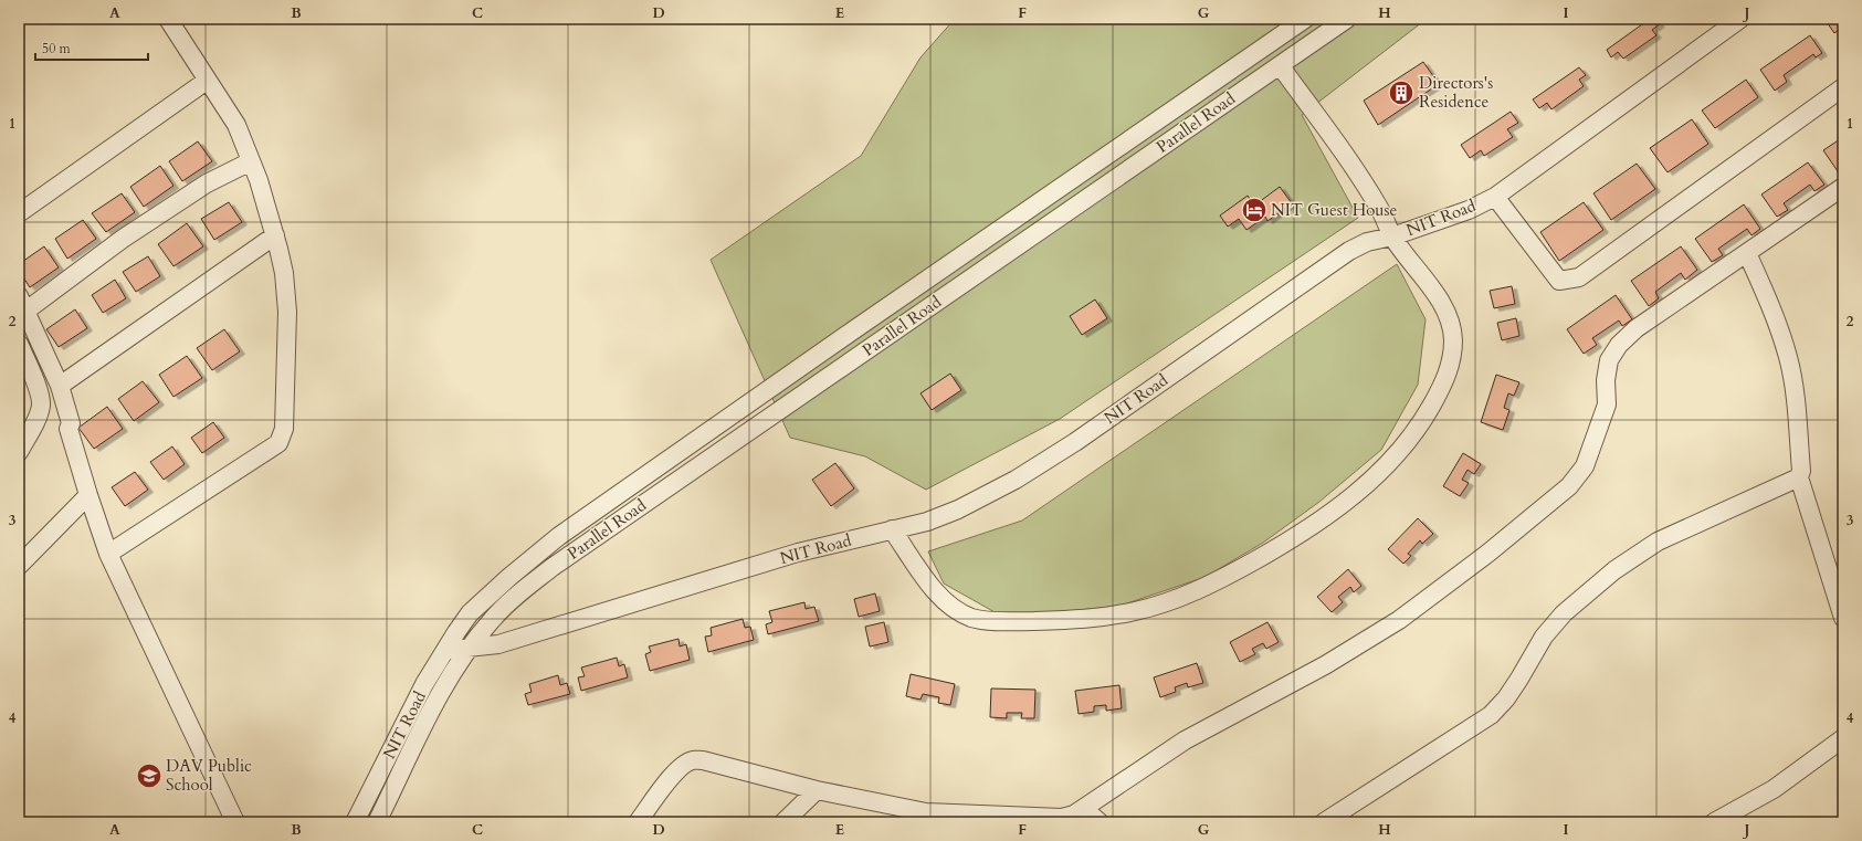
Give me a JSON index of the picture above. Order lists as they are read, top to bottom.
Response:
{
  "streets": {
    "street": ["Parallel Road", "NIT Road"]
  },
  "crossings": [
    ["Parallel Road", "NIT Road"]
  ],
  "places": {
    "building": ["Directors's Residence"],
    "hotel": ["NIT Guest House"],
    "school or university": ["DAV Public School"]
  },
  "scale_bar": "50 m",
  "grid": {
    "columns": [
      "A",
      "B",
      "C",
      "D",
      "E",
      "F",
      "G",
      "H",
      "I",
      "J"
    ],
    "rows": [
      "1",
      "2",
      "3",
      "4"
    ]
  }
}
